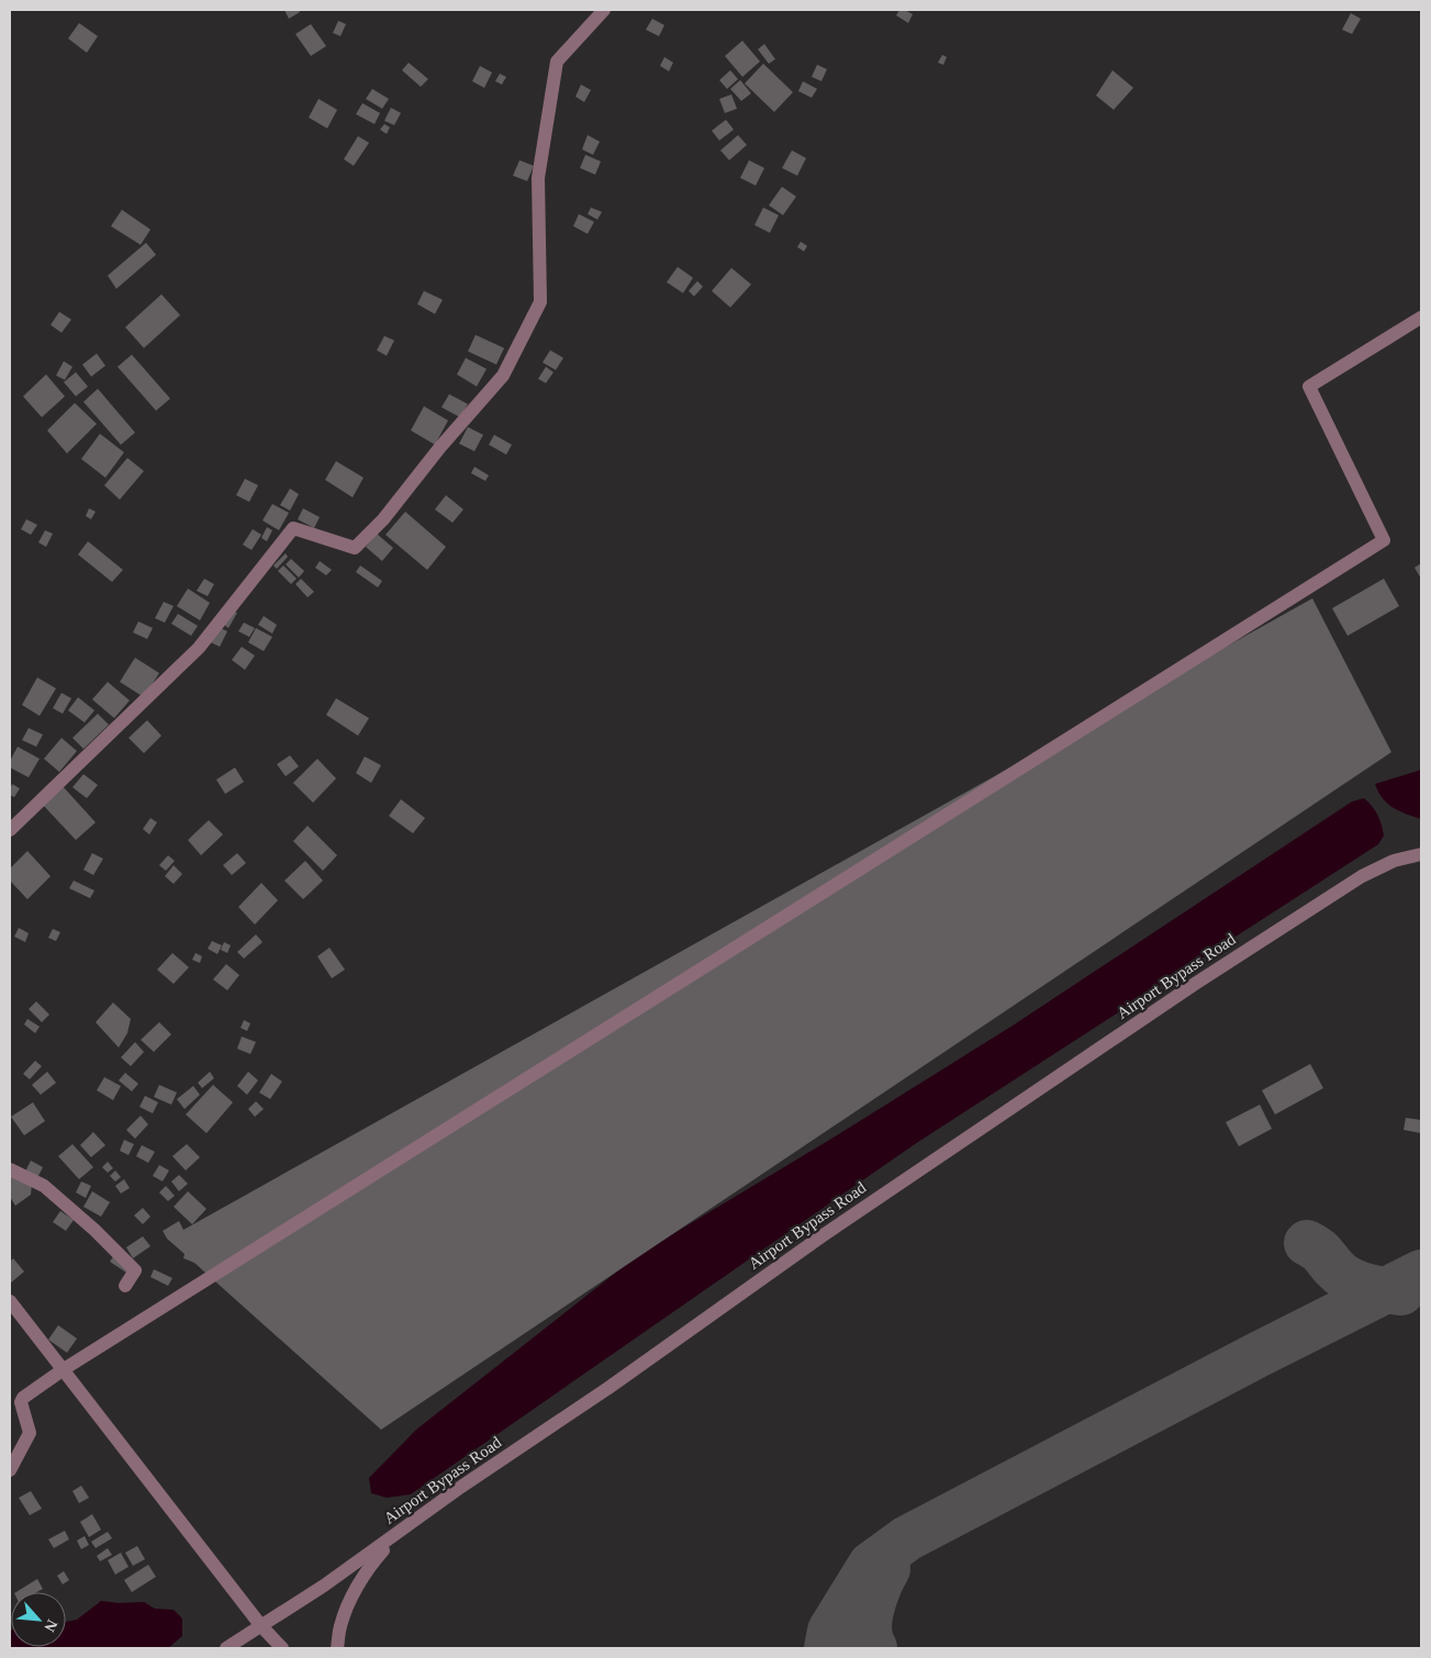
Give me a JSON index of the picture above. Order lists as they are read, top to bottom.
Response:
{
  "streets": {
    "street": ["Airport Bypass Road"]
  },
  "north": "bottom right"
}
